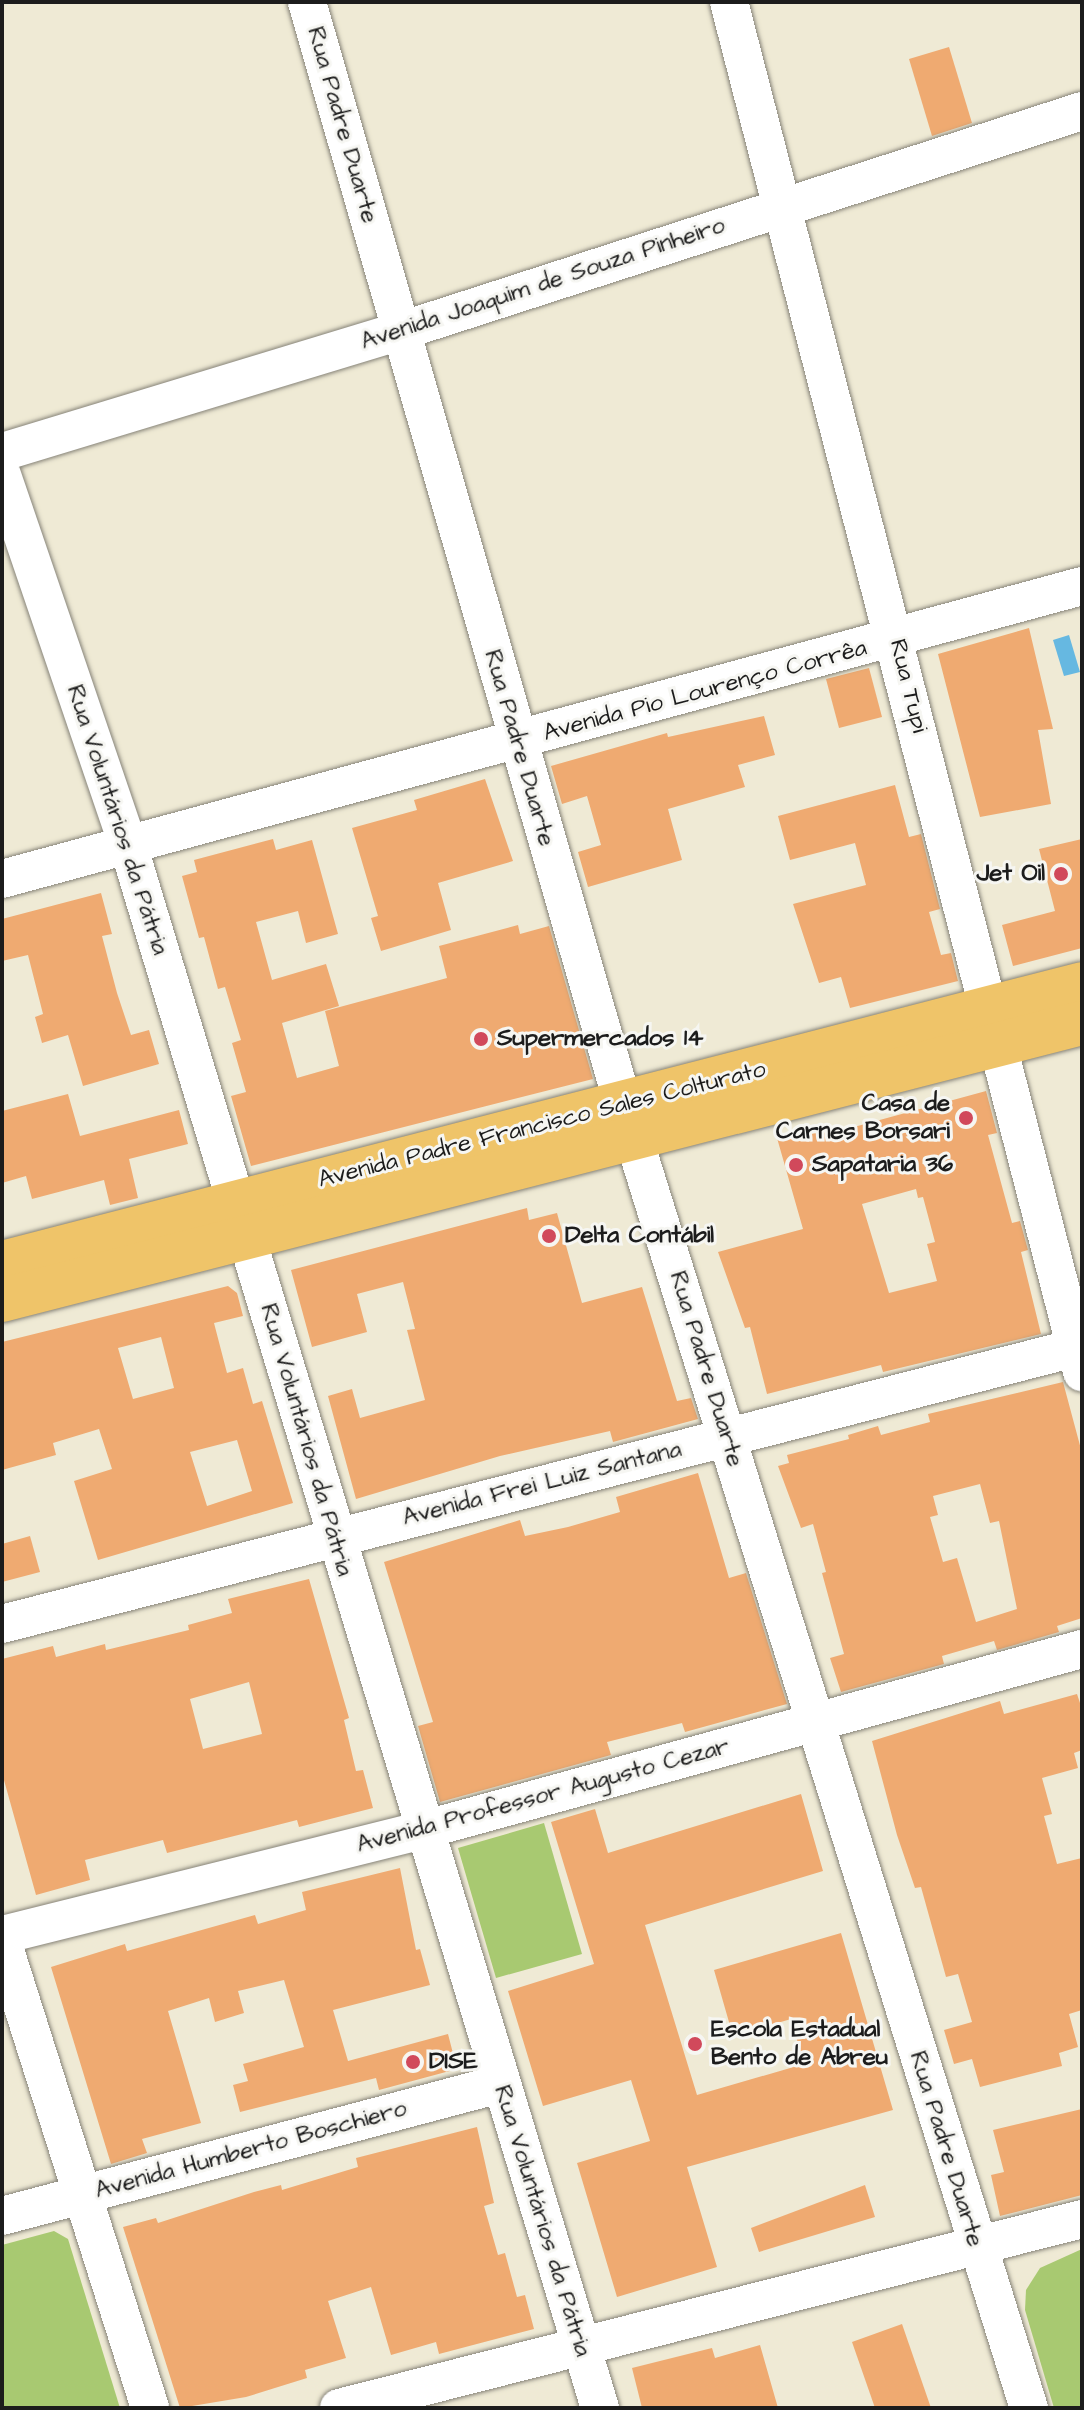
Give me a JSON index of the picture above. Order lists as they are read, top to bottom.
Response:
{
  "streets": {
    "main road": ["Avenida Padre Francisco Sales Colturato"],
    "street": [
      "Rua Padre Duarte",
      "Avenida Joaquim de Souza Pinheiro",
      "Rua Tupi",
      "Avenida Pio Lourenço Corrêa",
      "Rua Voluntários da Pátria",
      "Avenida Frei Luiz Santana",
      "Avenida Professor Augusto Cezar",
      "Avenida Humberto Boschiero"
    ]
  },
  "crossings": [
    ["Rua Padre Duarte", "Avenida Joaquim de Souza Pinheiro"],
    ["Rua Padre Duarte", "Avenida Pio Lourenço Corrêa"],
    ["Rua Padre Duarte", "Avenida Padre Francisco Sales Colturato"],
    ["Rua Padre Duarte", "Avenida Frei Luiz Santana"],
    ["Rua Padre Duarte", "Avenida Professor Augusto Cezar"],
    ["Avenida Joaquim de Souza Pinheiro", "Rua Tupi"],
    ["Rua Tupi", "Avenida Pio Lourenço Corrêa"],
    ["Rua Tupi", "Avenida Padre Francisco Sales Colturato"],
    ["Rua Tupi", "Avenida Frei Luiz Santana"],
    ["Avenida Pio Lourenço Corrêa", "Rua Voluntários da Pátria"],
    ["Rua Voluntários da Pátria", "Avenida Padre Francisco Sales Colturato"],
    ["Rua Voluntários da Pátria", "Avenida Frei Luiz Santana"],
    ["Rua Voluntários da Pátria", "Avenida Professor Augusto Cezar"],
    ["Rua Voluntários da Pátria", "Avenida Humberto Boschiero"]
  ],
  "places": [
    "Jet Oil",
    "Supermercados 14",
    "Casa de Carnes Borsari",
    "Sapataria 36",
    "Delta Contábil",
    "Escola Estadual Bento de Abreu",
    "DISE"
  ]
}
